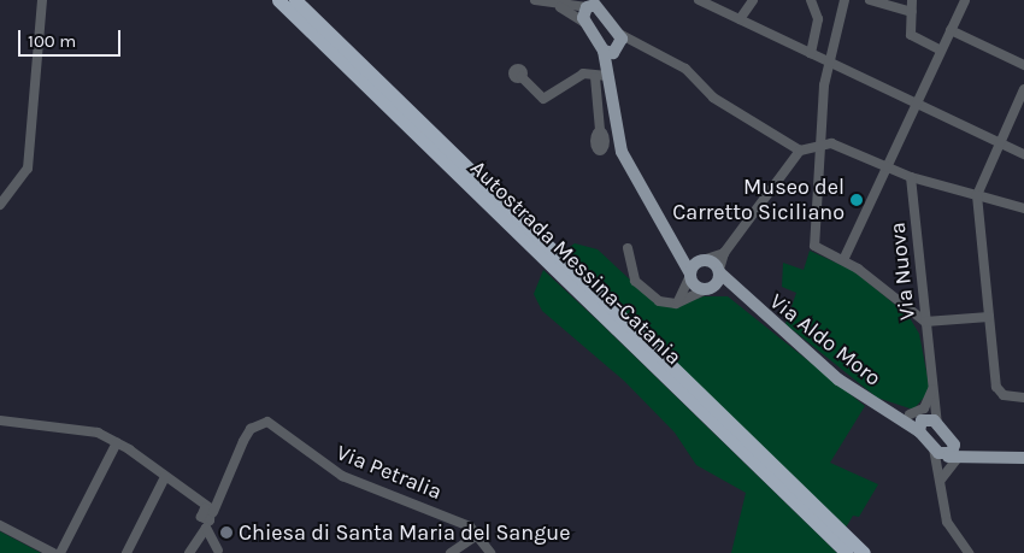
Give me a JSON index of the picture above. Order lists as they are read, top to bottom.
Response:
{
  "streets": {
    "highway": ["Autostrada Messina-Catania"],
    "main road": ["Via Aldo Moro"],
    "street": ["Via Nuova", "Via Petralia"]
  },
  "places": ["Museo del Carretto Siciliano", "Chiesa di Santa Maria del Sangue"],
  "scale_bar": "100 m"
}
